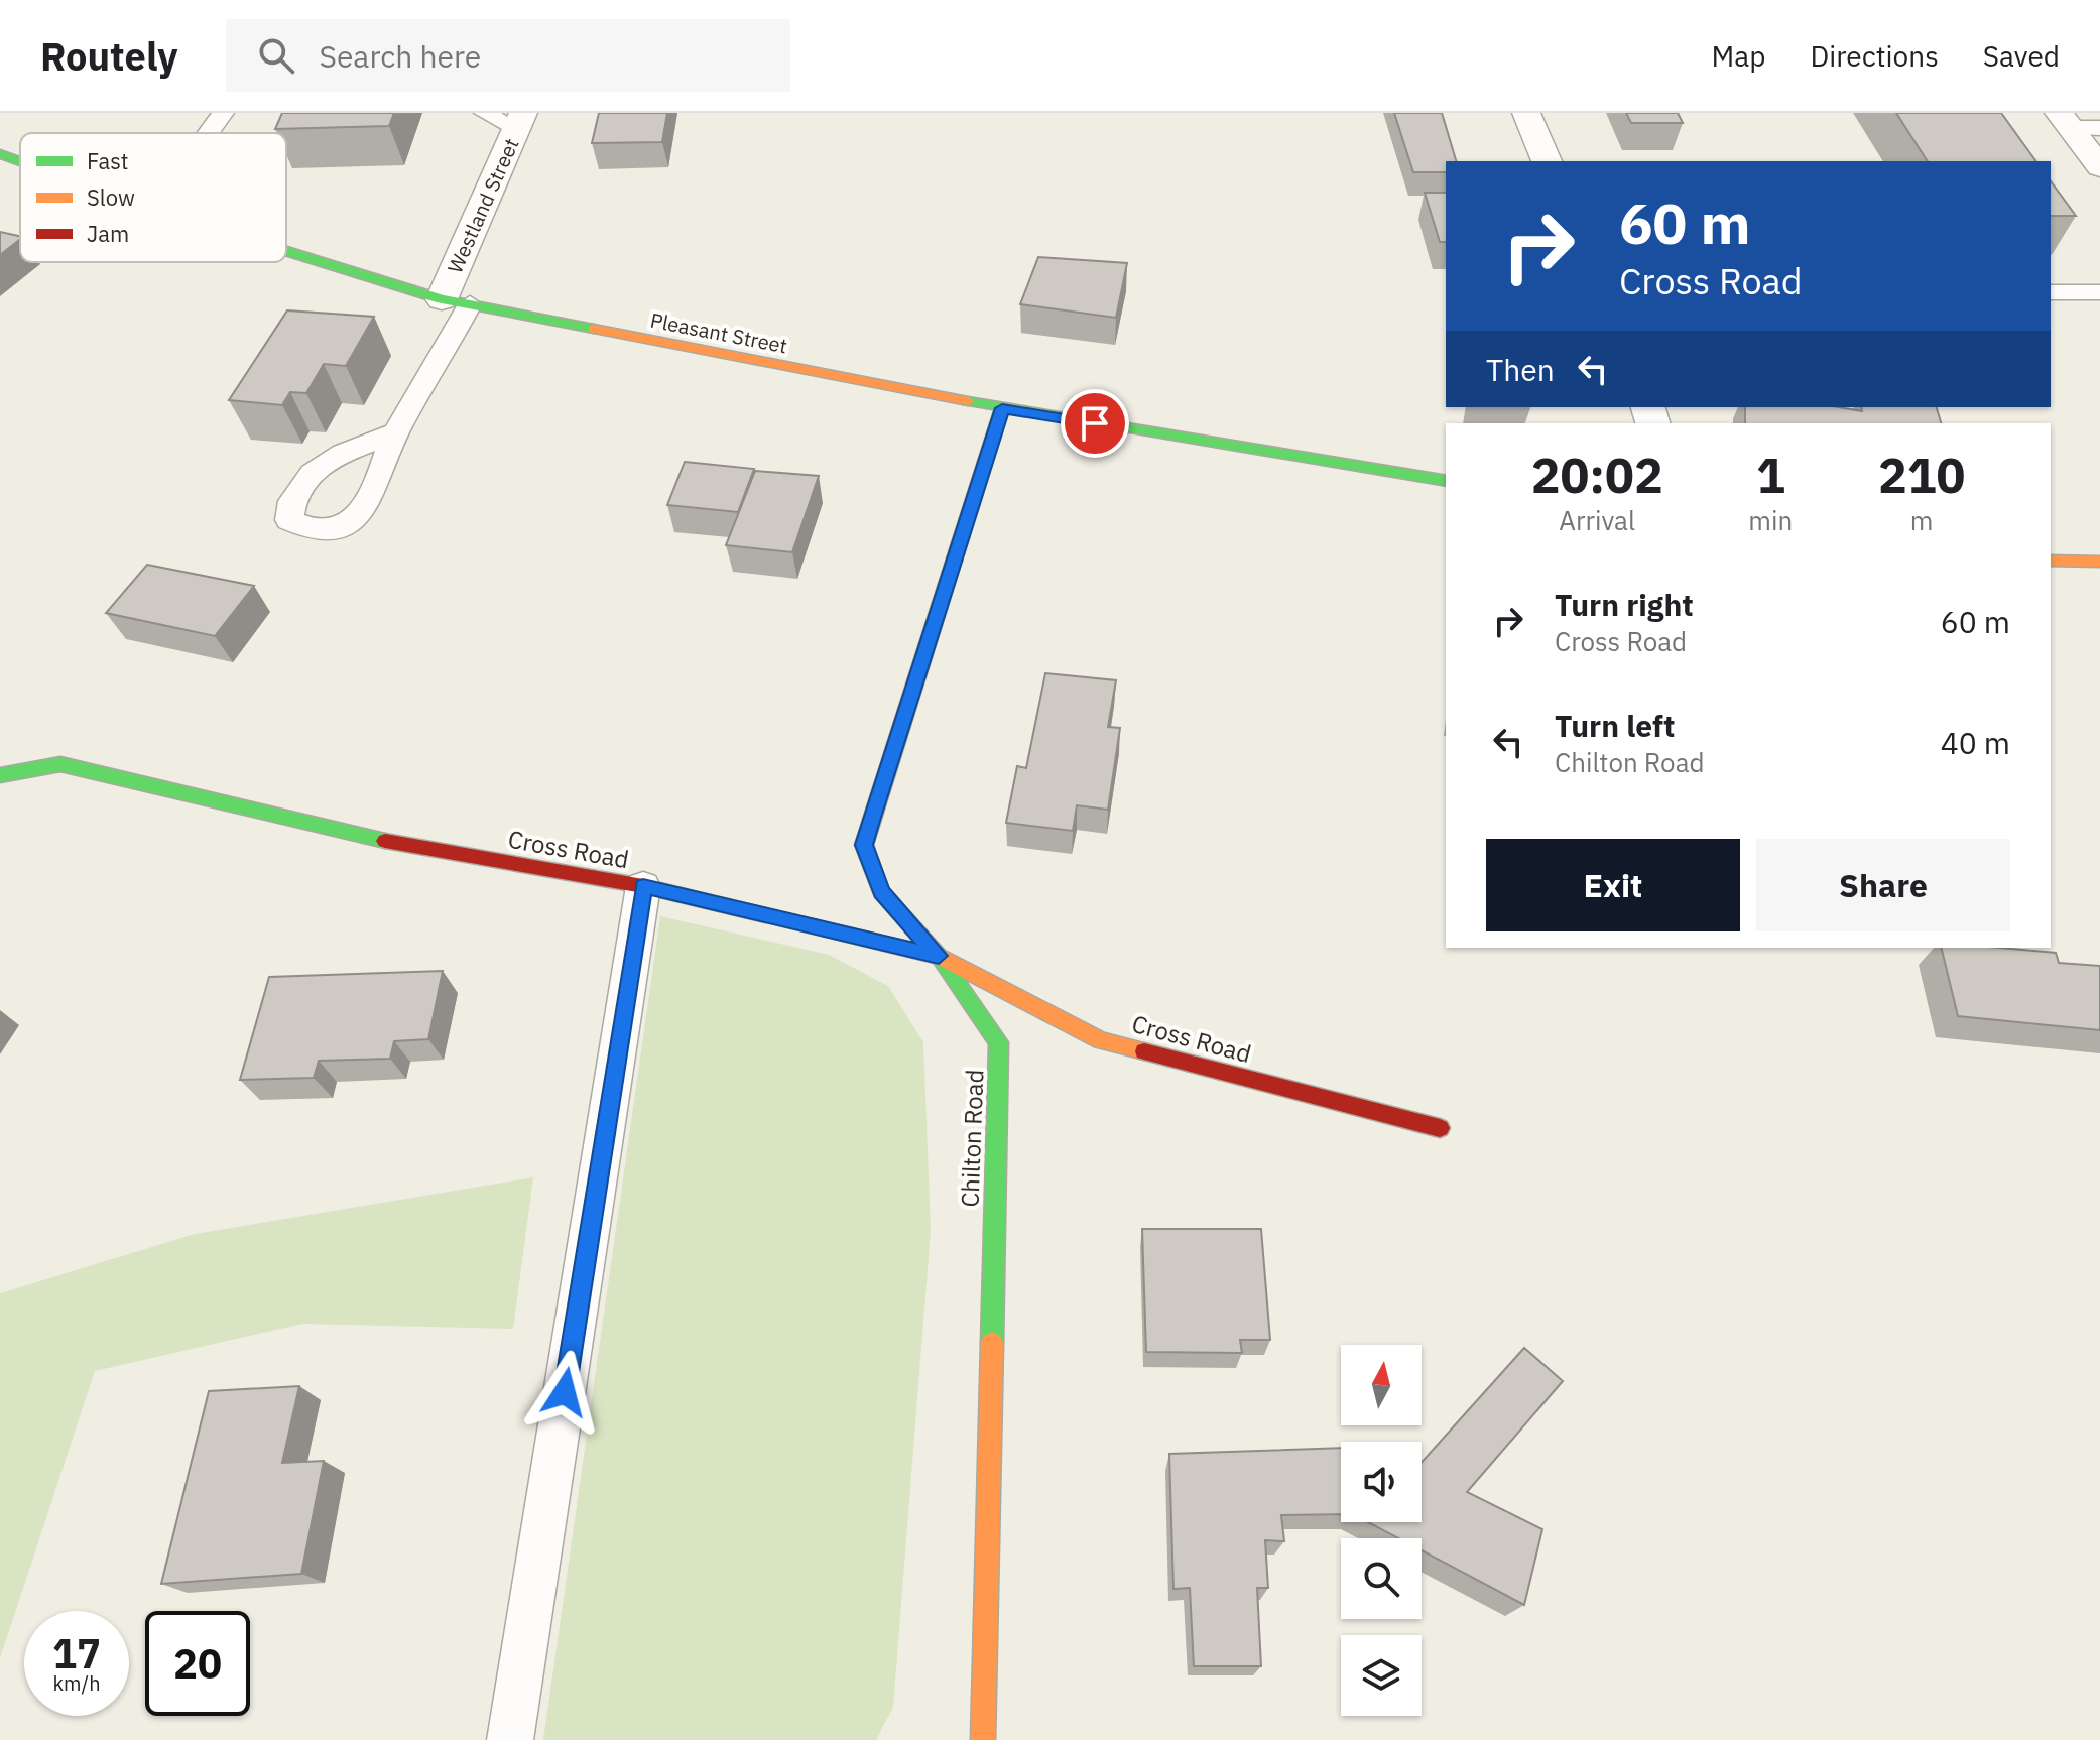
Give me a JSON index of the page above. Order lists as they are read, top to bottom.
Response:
{
  "streets": {
    "street": [
      "Westland Street",
      "Pleasant Street",
      "Cross Road",
      "Chilton Road"
    ]
  },
  "crossings": [
    ["Westland Street", "Pleasant Street"],
    ["Pleasant Street", "Chilton Road"],
    ["Cross Road", "Chilton Road"]
  ],
  "legend": ["Fast", "Slow", "Jam"],
  "north": "top",
  "page": {
    "header": "Routely",
    "search": "Search here",
    "nav": ["Map", "Directions", "Saved"],
    "turn": ["60 m", "Cross Road"],
    "then": "Then",
    "eta": [
      "20:02",
      "Arrival",
      "1",
      "min",
      "210",
      "m"
    ],
    "list": [
      {
        "name": "Turn right",
        "note": "Cross Road",
        "value": "60 m"
      },
      {
        "name": "Turn left",
        "note": "Chilton Road",
        "value": "40 m"
      }
    ],
    "buttons": ["Exit", "Share"],
    "speed": "17 km/h",
    "limit": "20"
  }
}
